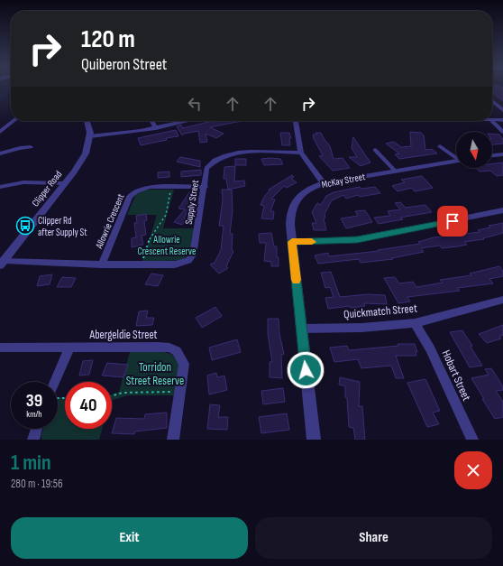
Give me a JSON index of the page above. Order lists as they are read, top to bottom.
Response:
{
  "streets": {
    "street": [
      "McKay Street",
      "Clipper Road",
      "Supply Street",
      "Allowrie Crescent",
      "Quickmatch Street",
      "Abergeldie Street",
      "Hobart Street"
    ]
  },
  "crossings": [
    ["McKay Street", "Quickmatch Street"],
    ["Clipper Road", "Supply Street"],
    ["Supply Street", "Allowrie Crescent"],
    ["Quickmatch Street", "Hobart Street"]
  ],
  "parks": ["Allowrie Crescent Reserve", "Torridon Street Reserve"],
  "places": {
    "bus stop": ["Clipper Rd after Supply St"]
  },
  "north": "bottom",
  "page": {
    "turn": ["120 m", "Quiberon Street"],
    "speed": "39 km/h",
    "limit": "40",
    "heading": ["1 min", "280 m · 19:56"],
    "buttons": ["Exit", "Share"]
  }
}
